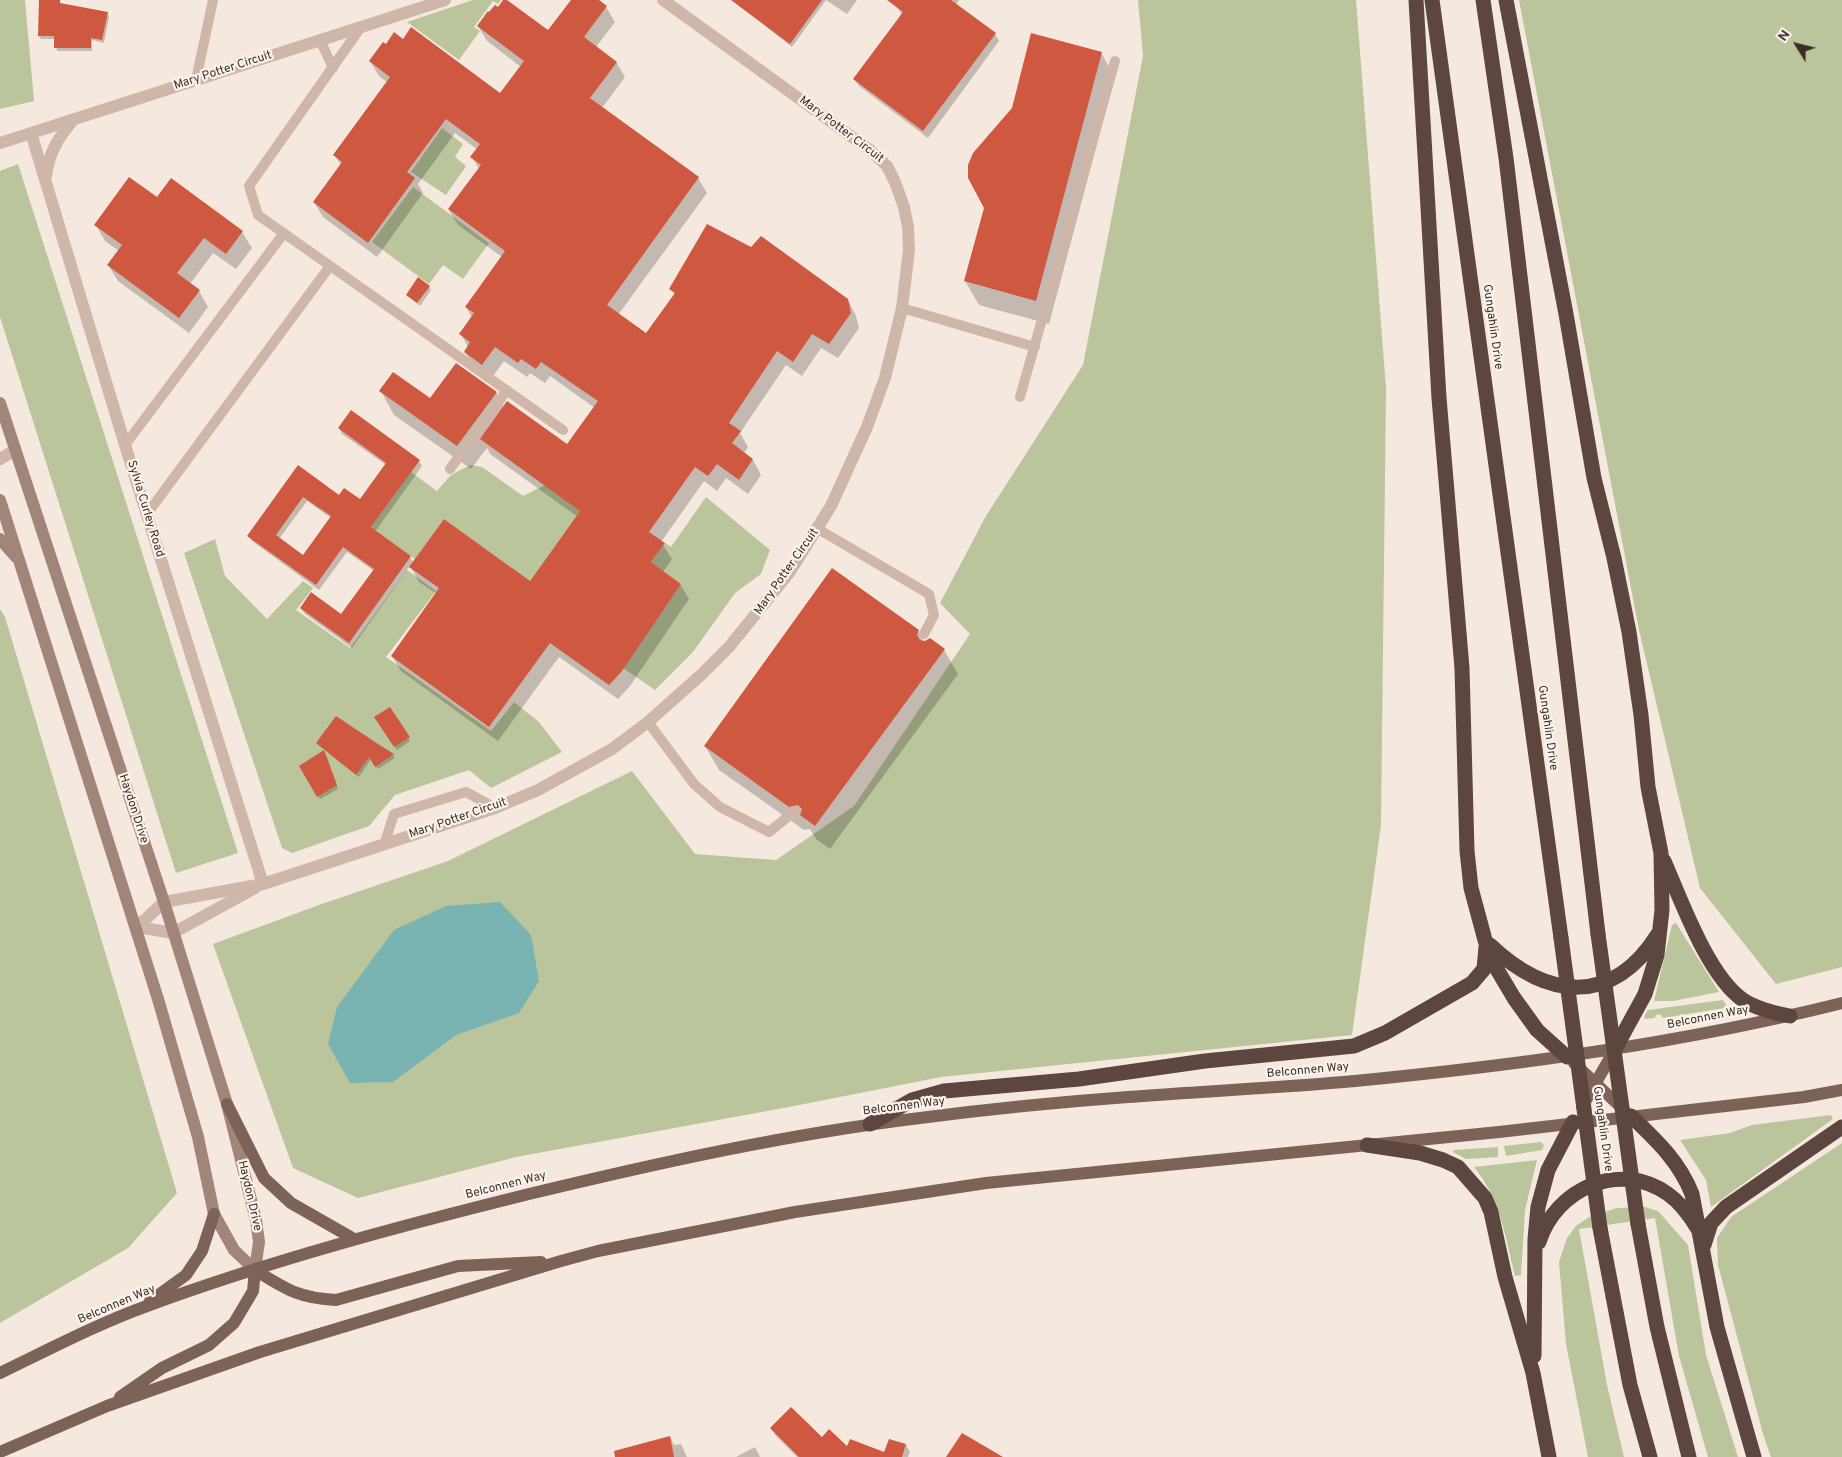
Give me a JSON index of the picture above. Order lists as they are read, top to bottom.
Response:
{
  "streets": {
    "highway": ["Gungahlin Drive"],
    "main road": ["Haydon Drive", "Belconnen Way"],
    "street": ["Mary Potter Circuit", "Sylvia Curley Road"]
  },
  "crossings": [
    ["Mary Potter Circuit", "Sylvia Curley Road"],
    ["Mary Potter Circuit", "Haydon Drive"],
    ["Haydon Drive", "Belconnen Way"]
  ],
  "north": "top left"
}
